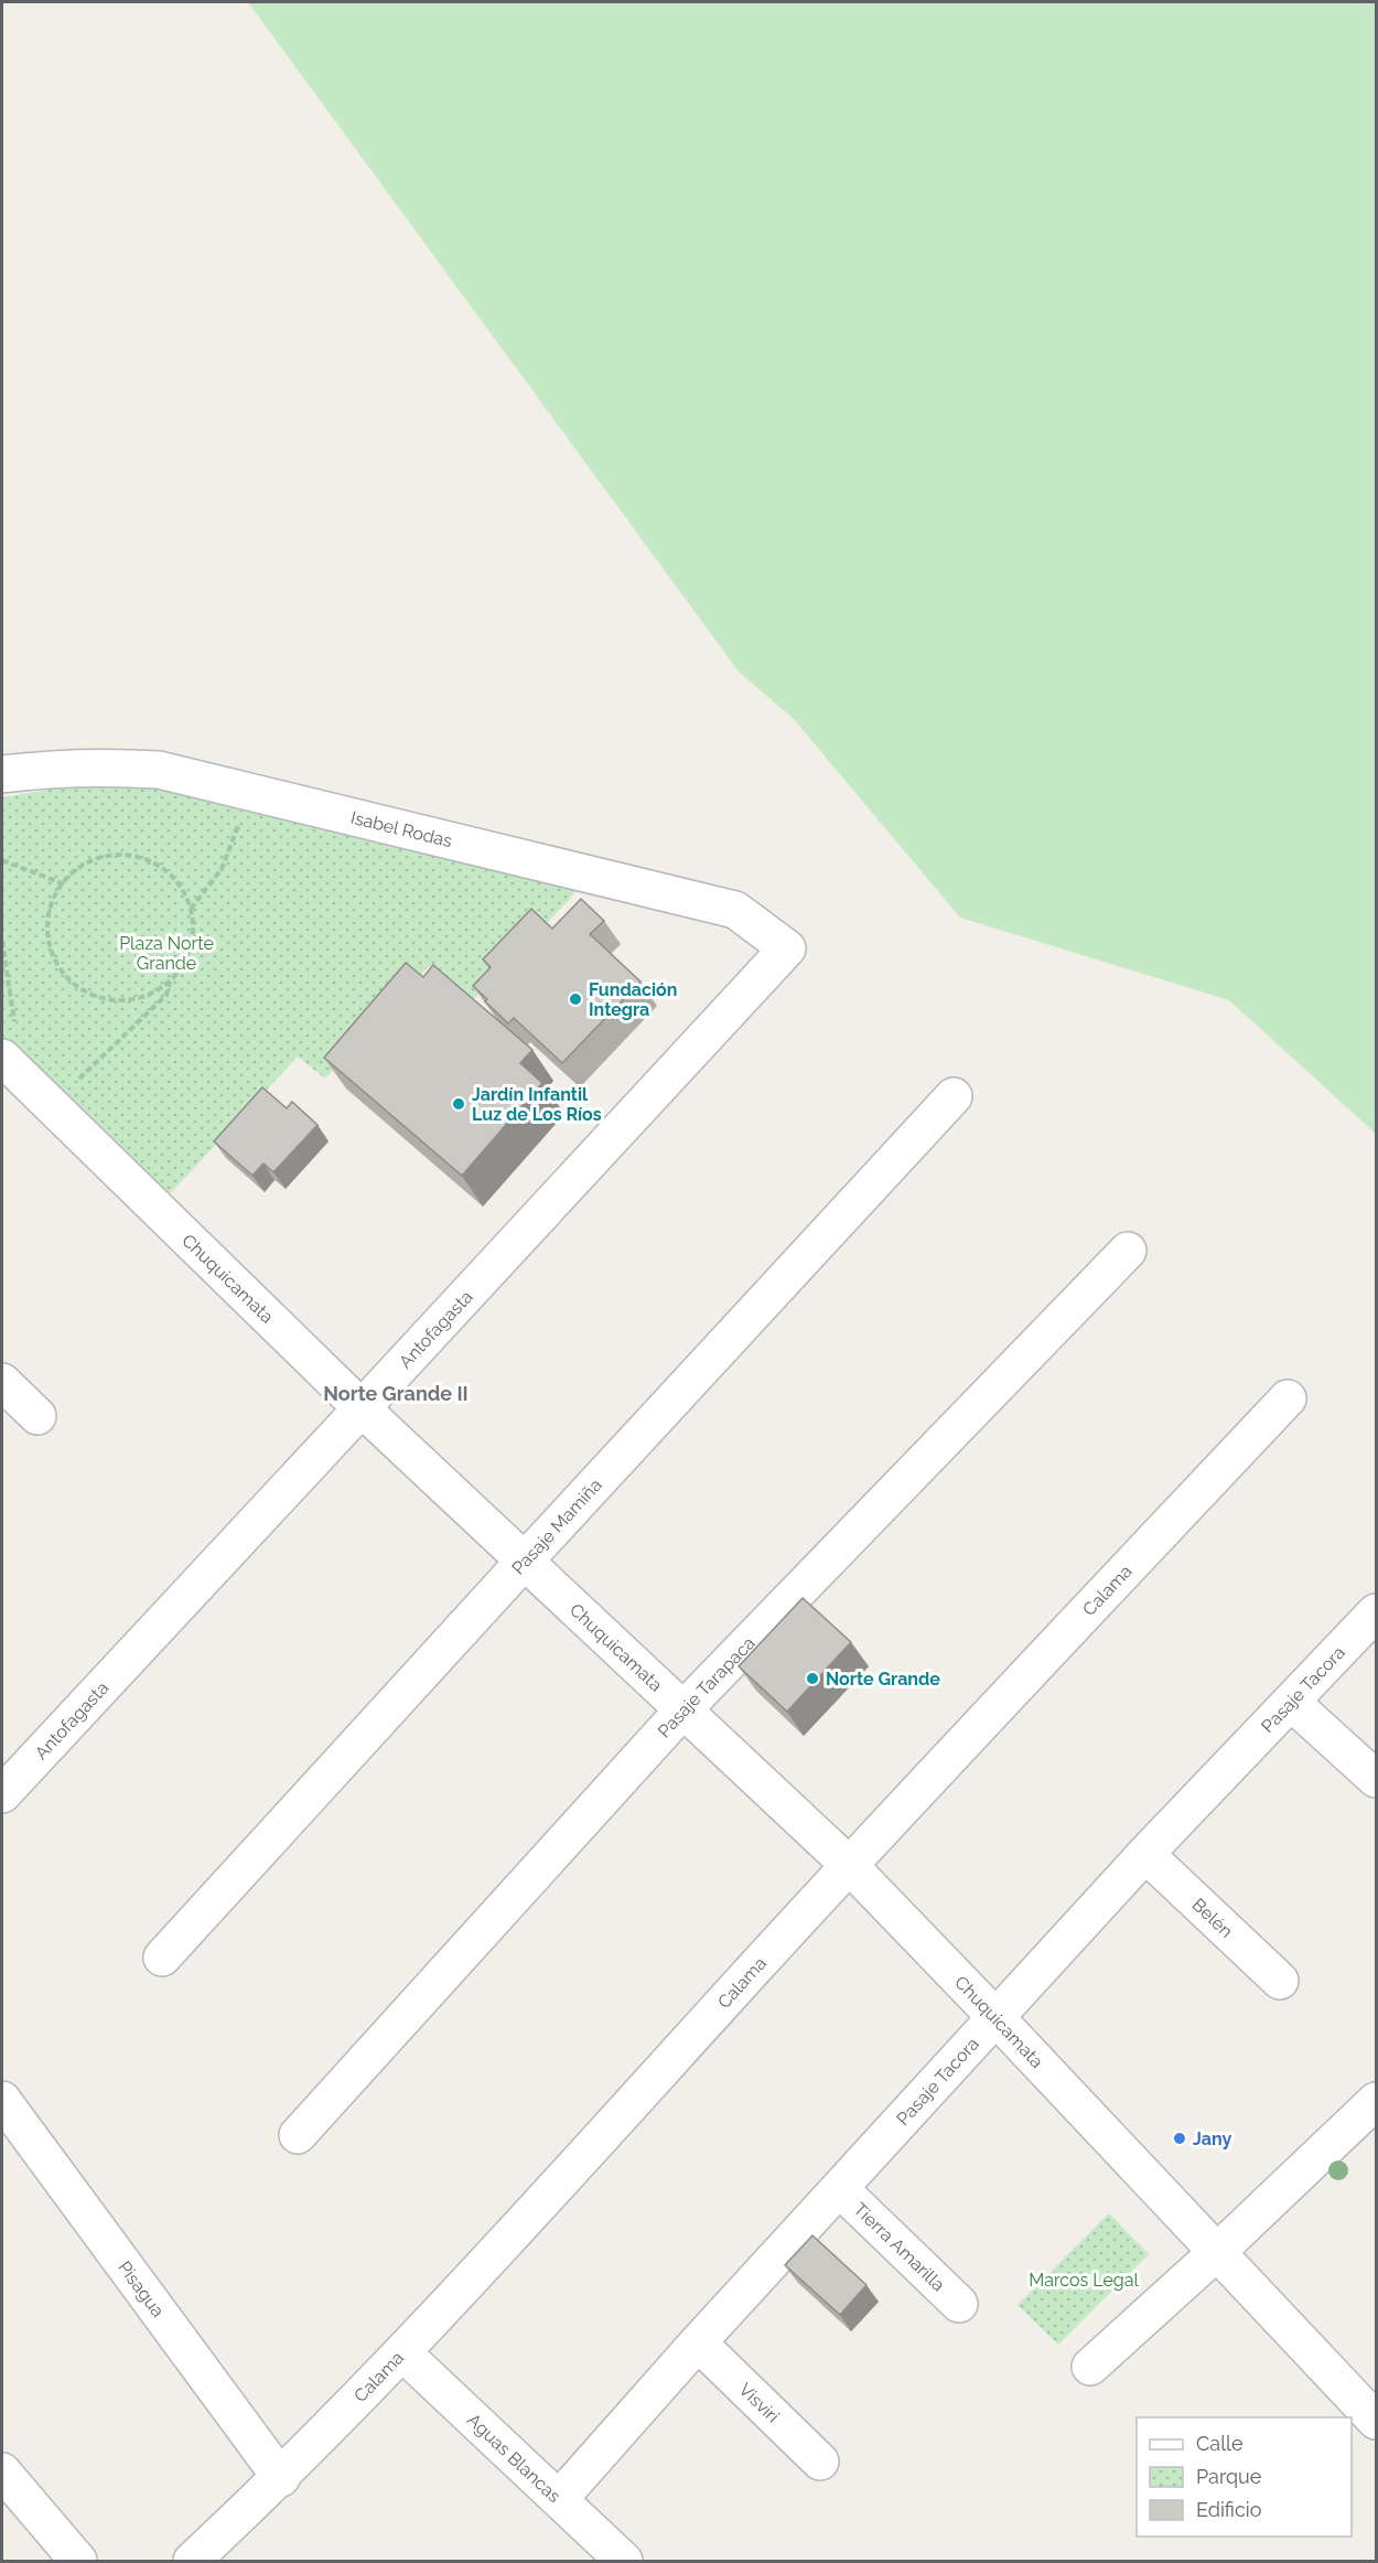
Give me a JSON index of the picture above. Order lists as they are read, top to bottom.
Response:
{
  "streets": {
    "street": [
      "Isabel Rodas",
      "Chuquicamata",
      "Antofagasta",
      "Pasaje Mamiña",
      "Calama",
      "Pasaje Tarapaca",
      "Pasaje Tacora",
      "Belén",
      "Tierra Amarilla",
      "Pisagua",
      "Visviri",
      "Aguas Blancas"
    ]
  },
  "crossings": [
    ["Isabel Rodas", "Antofagasta"],
    ["Chuquicamata", "Antofagasta"],
    ["Chuquicamata", "Pasaje Mamiña"],
    ["Chuquicamata", "Calama"],
    ["Chuquicamata", "Pasaje Tarapaca"],
    ["Chuquicamata", "Pasaje Tacora"],
    ["Calama", "Pisagua"],
    ["Calama", "Aguas Blancas"],
    ["Pasaje Tacora", "Belén"],
    ["Pasaje Tacora", "Tierra Amarilla"],
    ["Pasaje Tacora", "Visviri"],
    ["Pasaje Tacora", "Aguas Blancas"]
  ],
  "districts": ["Norte Grande II"],
  "parks": ["Plaza Norte Grande", "Marcos Legal"],
  "places": [
    "Fundación Integra",
    "Jardín Infantil Luz de Los Ríos",
    "Norte Grande",
    "Jany"
  ],
  "legend": ["Calle", "Parque", "Edificio"]
}
